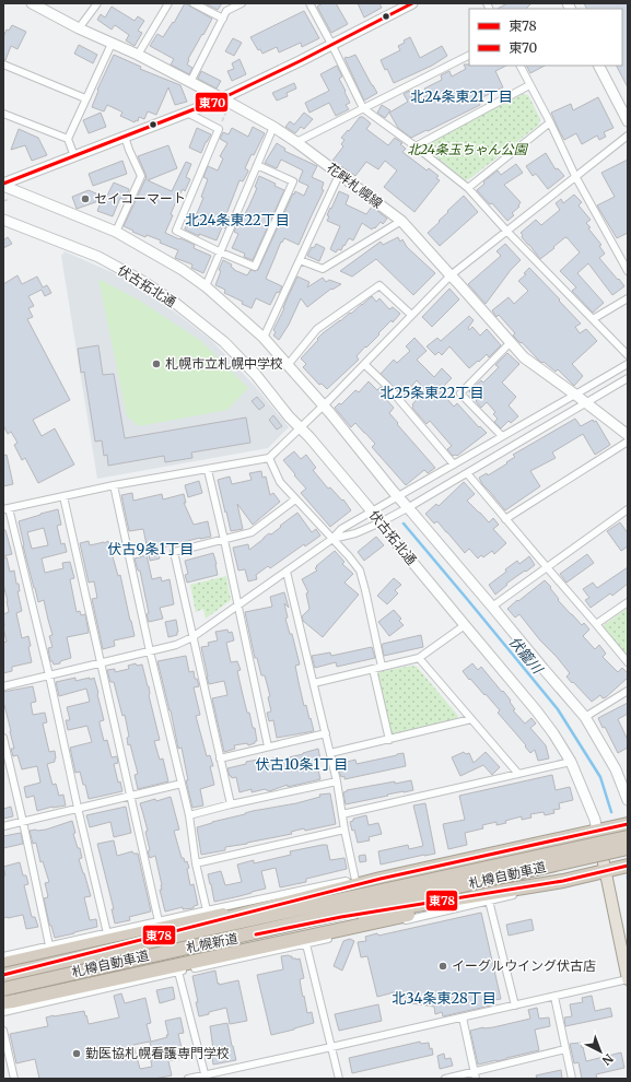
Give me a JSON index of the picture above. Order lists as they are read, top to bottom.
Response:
{
  "streets": {
    "highway": ["札樽自動車道", "札幌新道"],
    "main road": ["伏古拓北通"],
    "street": ["花畔札幌線"]
  },
  "crossings": [
    ["伏古拓北通", "札幌新道"],
    ["札樽自動車道", "札幌新道"]
  ],
  "districts": [
    "北24条東21丁目",
    "北24条東22丁目",
    "北25条東22丁目",
    "伏古9条1丁目",
    "伏古10条1丁目",
    "北34条東28丁目"
  ],
  "water": ["伏籠川"],
  "parks": ["北24条玉ちゃん公園"],
  "places": [
    "セイコーマート",
    "札幌市立札幌中学校",
    "イーグルウイング伏古店",
    "勤医協札幌看護専門学校"
  ],
  "lines": ["transit line 東70", "transit line 東78"],
  "legend": ["東78", "東70"],
  "north": "bottom right"
}
